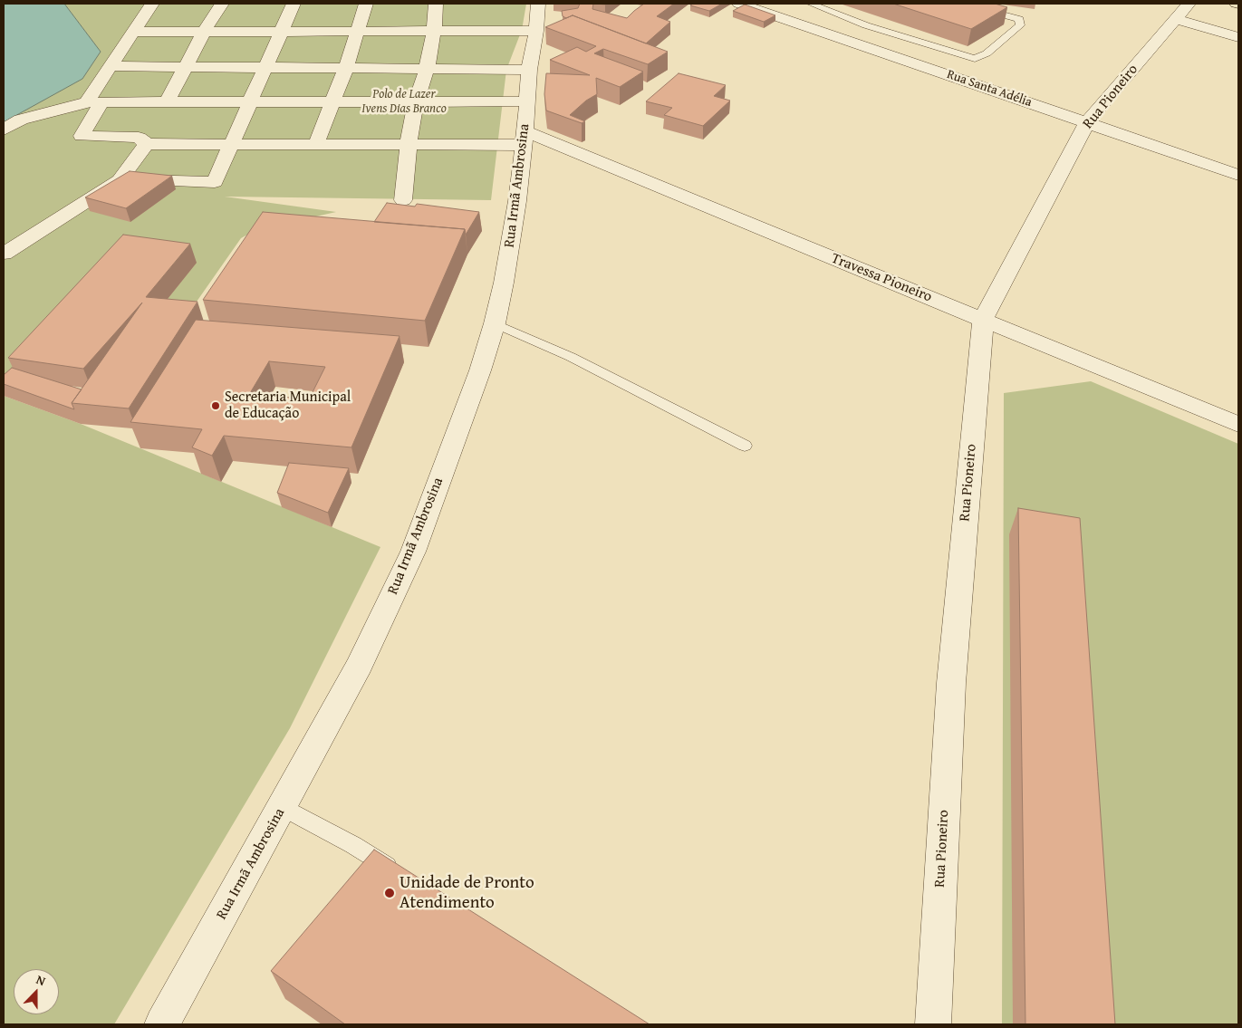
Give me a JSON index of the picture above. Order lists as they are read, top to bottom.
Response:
{
  "streets": {
    "street": [
      "Rua Santa Adélia",
      "Rua Pioneiro",
      "Rua Irmã Ambrosina",
      "Travessa Pioneiro"
    ]
  },
  "crossings": [
    ["Rua Santa Adélia", "Rua Pioneiro"],
    ["Rua Pioneiro", "Travessa Pioneiro"],
    ["Rua Irmã Ambrosina", "Travessa Pioneiro"]
  ],
  "parks": ["Polo de Lazer Ivens Dias Branco"],
  "places": ["Secretaria Municipal de Educação", "Unidade de Pronto Atendimento"],
  "north": "top"
}
